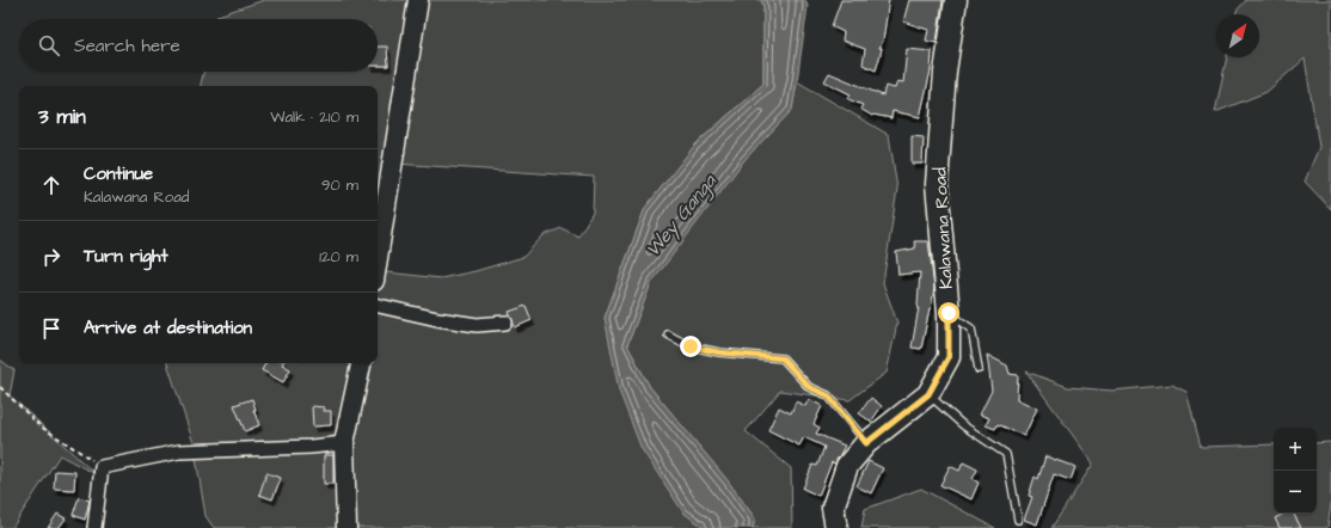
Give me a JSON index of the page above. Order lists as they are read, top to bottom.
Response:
{
  "streets": {
    "main road": ["Kalawana Road"]
  },
  "water": ["Wey Ganga"],
  "north": "top right",
  "page": {
    "search": "Search here",
    "heading": ["3 min", "Walk · 210 m"],
    "list": [
      ["Continue", "Kalawana Road", "90 m"],
      ["Turn right", "120 m"],
      "Arrive at destination"
    ],
    "map_buttons": ["+", "−"]
  }
}
